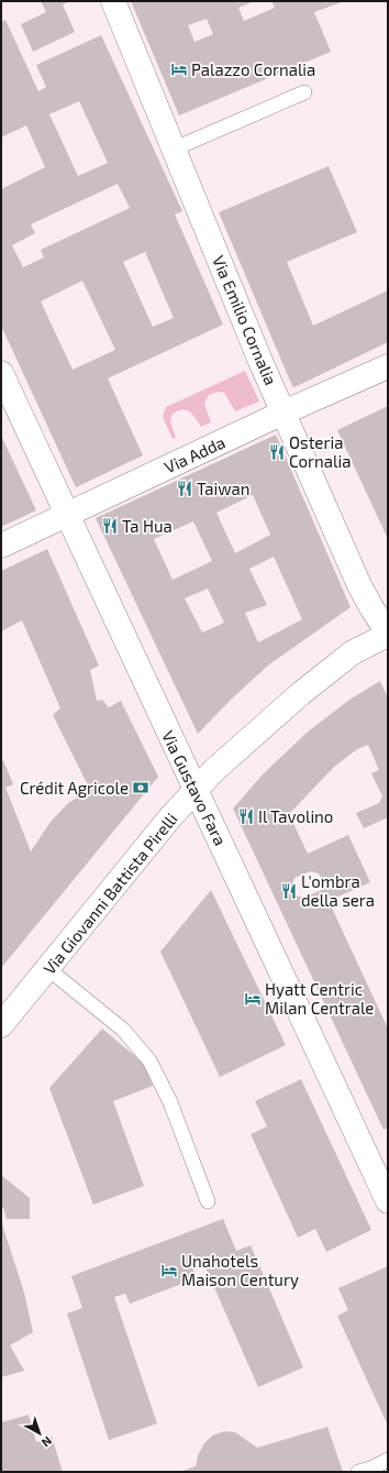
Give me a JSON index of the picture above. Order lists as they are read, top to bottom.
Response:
{
  "streets": {
    "street": [
      "Via Emilio Cornalia",
      "Via Adda",
      "Via Gustavo Fara",
      "Via Giovanni Battista Pirelli"
    ]
  },
  "crossings": [
    ["Via Emilio Cornalia", "Via Adda"],
    ["Via Emilio Cornalia", "Via Giovanni Battista Pirelli"],
    ["Via Adda", "Via Gustavo Fara"],
    ["Via Gustavo Fara", "Via Giovanni Battista Pirelli"]
  ],
  "places": {
    "hotel": ["Palazzo Cornalia", "Hyatt Centric Milan Centrale", "Unahotels Maison Century"],
    "restaurant": [
      "Osteria Cornalia",
      "Taiwan",
      "Ta Hua",
      "Il Tavolino",
      "L'ombra della sera"
    ],
    "bank": ["Crédit Agricole"]
  },
  "north": "bottom right"
}
